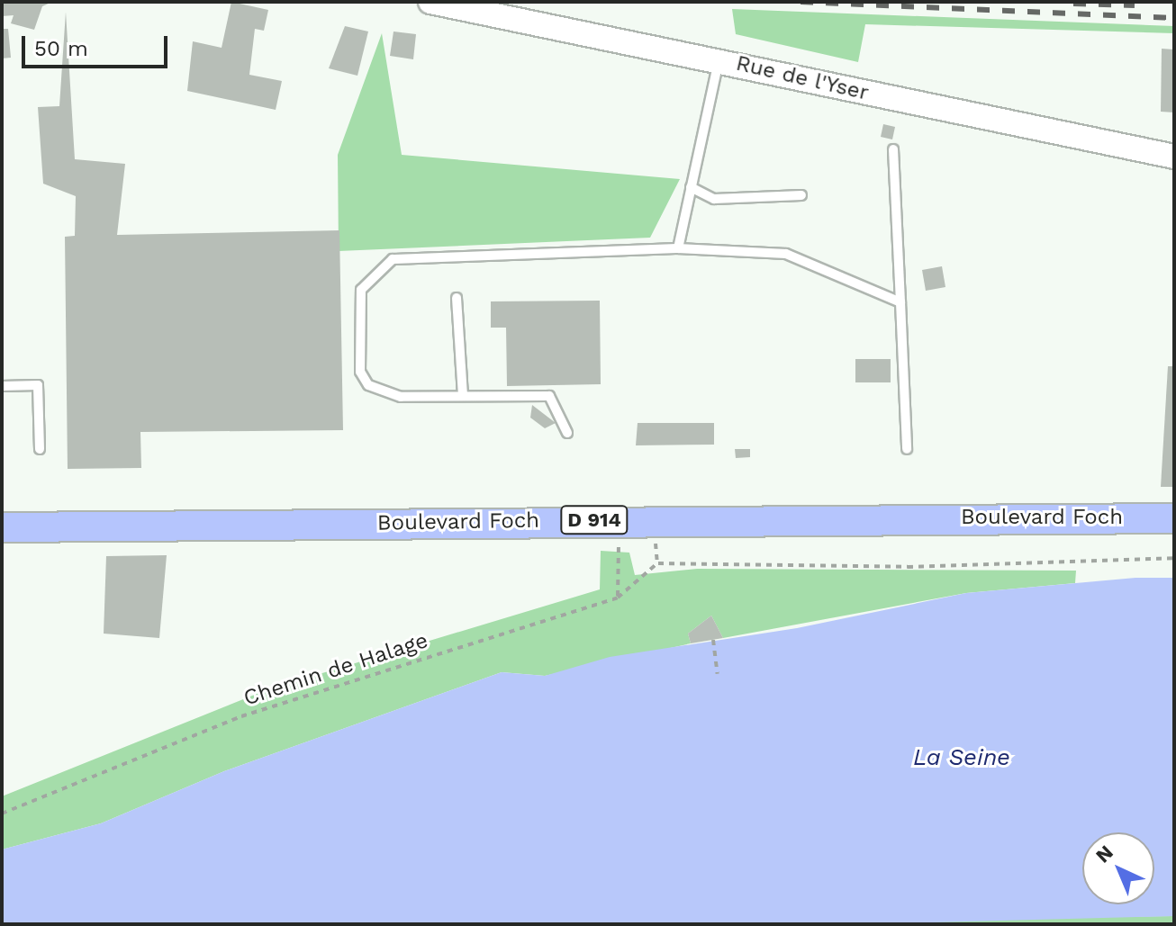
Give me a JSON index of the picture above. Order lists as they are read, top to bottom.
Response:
{
  "streets": {
    "main road": ["Boulevard Foch", "D 914"],
    "street": ["Rue de l'Yser"],
    "path": ["Chemin de Halage"]
  },
  "water": ["La Seine"],
  "scale_bar": "50 m",
  "north": "top left"
}
